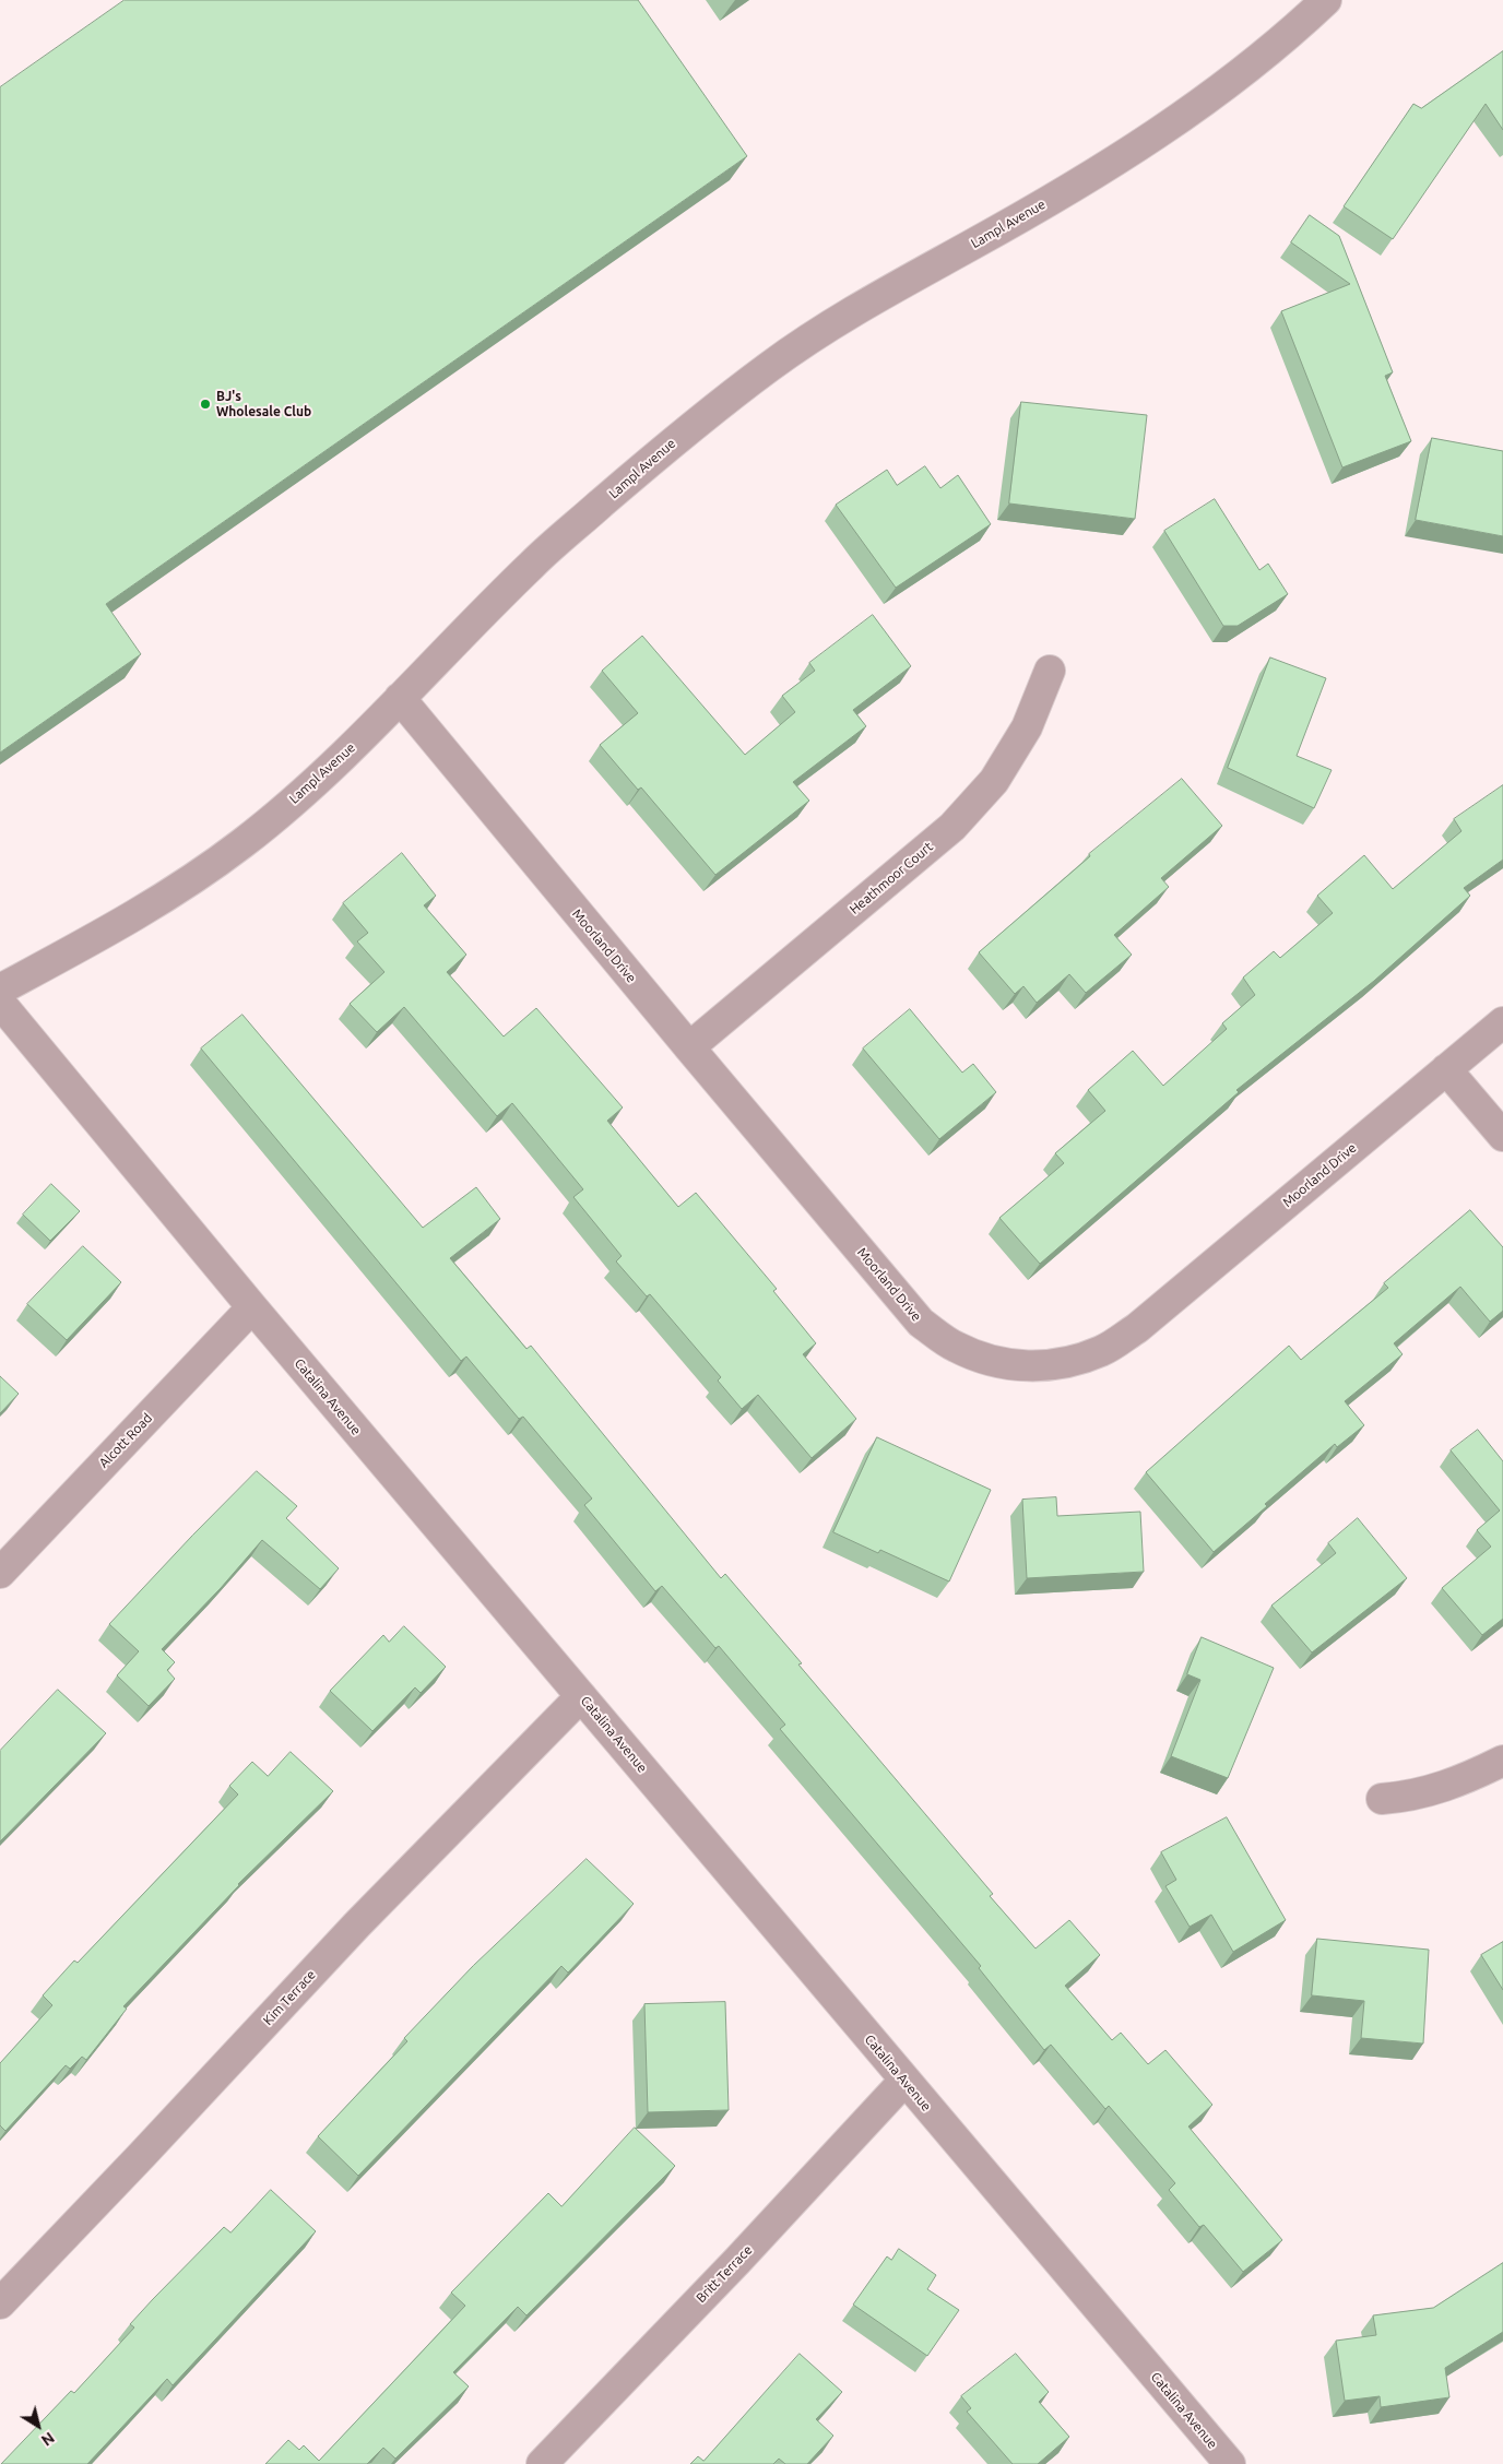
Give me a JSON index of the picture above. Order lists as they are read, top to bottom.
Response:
{
  "streets": {
    "street": [
      "Lampl Avenue",
      "Heathmoor Court",
      "Moorland Drive",
      "Catalina Avenue",
      "Alcott Road",
      "Kim Terrace",
      "Britt Terrace"
    ]
  },
  "crossings": [
    ["Lampl Avenue", "Moorland Drive"],
    ["Heathmoor Court", "Moorland Drive"],
    ["Catalina Avenue", "Alcott Road"],
    ["Catalina Avenue", "Kim Terrace"],
    ["Catalina Avenue", "Britt Terrace"]
  ],
  "places": ["BJ's Wholesale Club"],
  "north": "bottom right"
}
